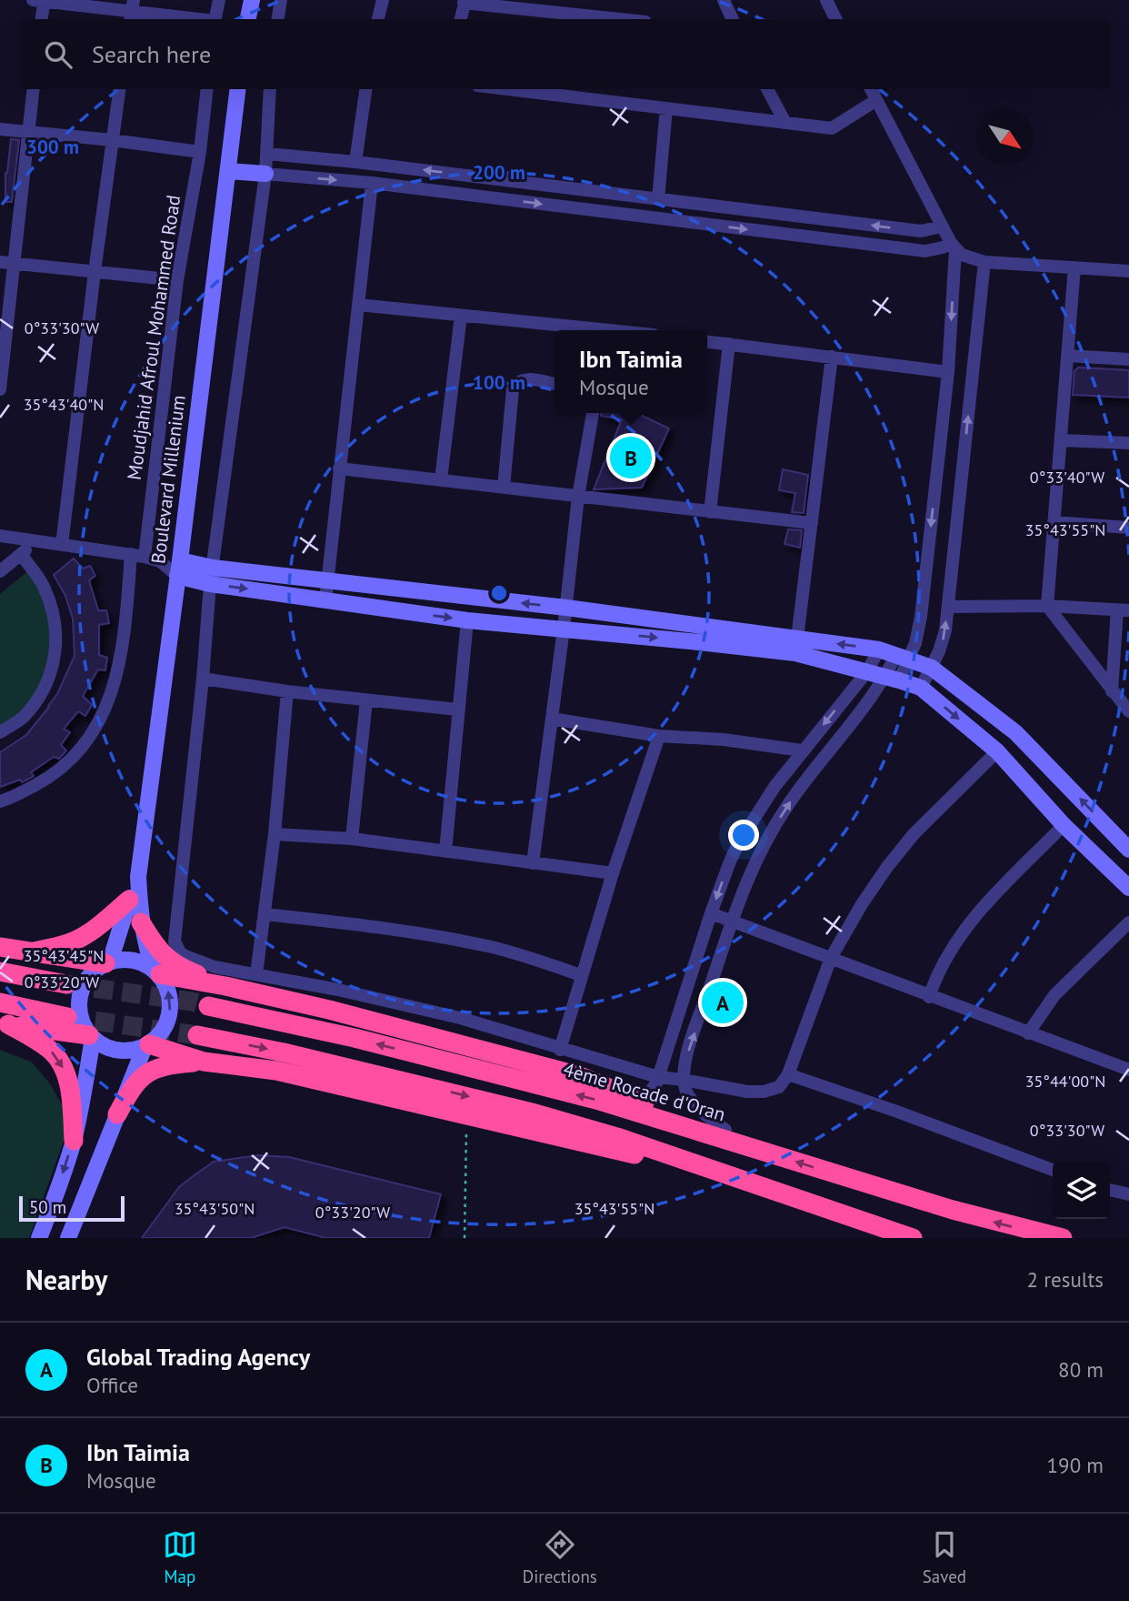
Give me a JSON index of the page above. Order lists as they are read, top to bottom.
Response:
{
  "streets": {
    "highway": ["4ème Rocade d'Oran"],
    "main road": ["Boulevard Millenium"],
    "street": ["Moudjahid Afroul Mohammed Road"]
  },
  "scale_bar": "50 m",
  "north": "bottom right",
  "page": {
    "search": "Search here",
    "popup": ["Ibn Taimia", "Mosque"],
    "pins": ["B", "A"],
    "scale": "50 m",
    "heading": ["Nearby", "2 results"],
    "list": [
      {
        "mark": "A",
        "name": "Global Trading Agency",
        "note": "Office",
        "value": "80 m"
      },
      {
        "mark": "B",
        "name": "Ibn Taimia",
        "note": "Mosque",
        "value": "190 m"
      }
    ],
    "nav": ["Map", "Directions", "Saved"]
  },
  "coordinates": [
    "0°33'30\"W",
    "35°43'40\"N",
    "0°33'40\"W",
    "35°43'55\"N",
    "35°43'45\"N",
    "0°33'20\"W",
    "35°44'00\"N",
    "35°43'50\"N"
  ],
  "rings": ["300 m", "200 m", "100 m"]
}
